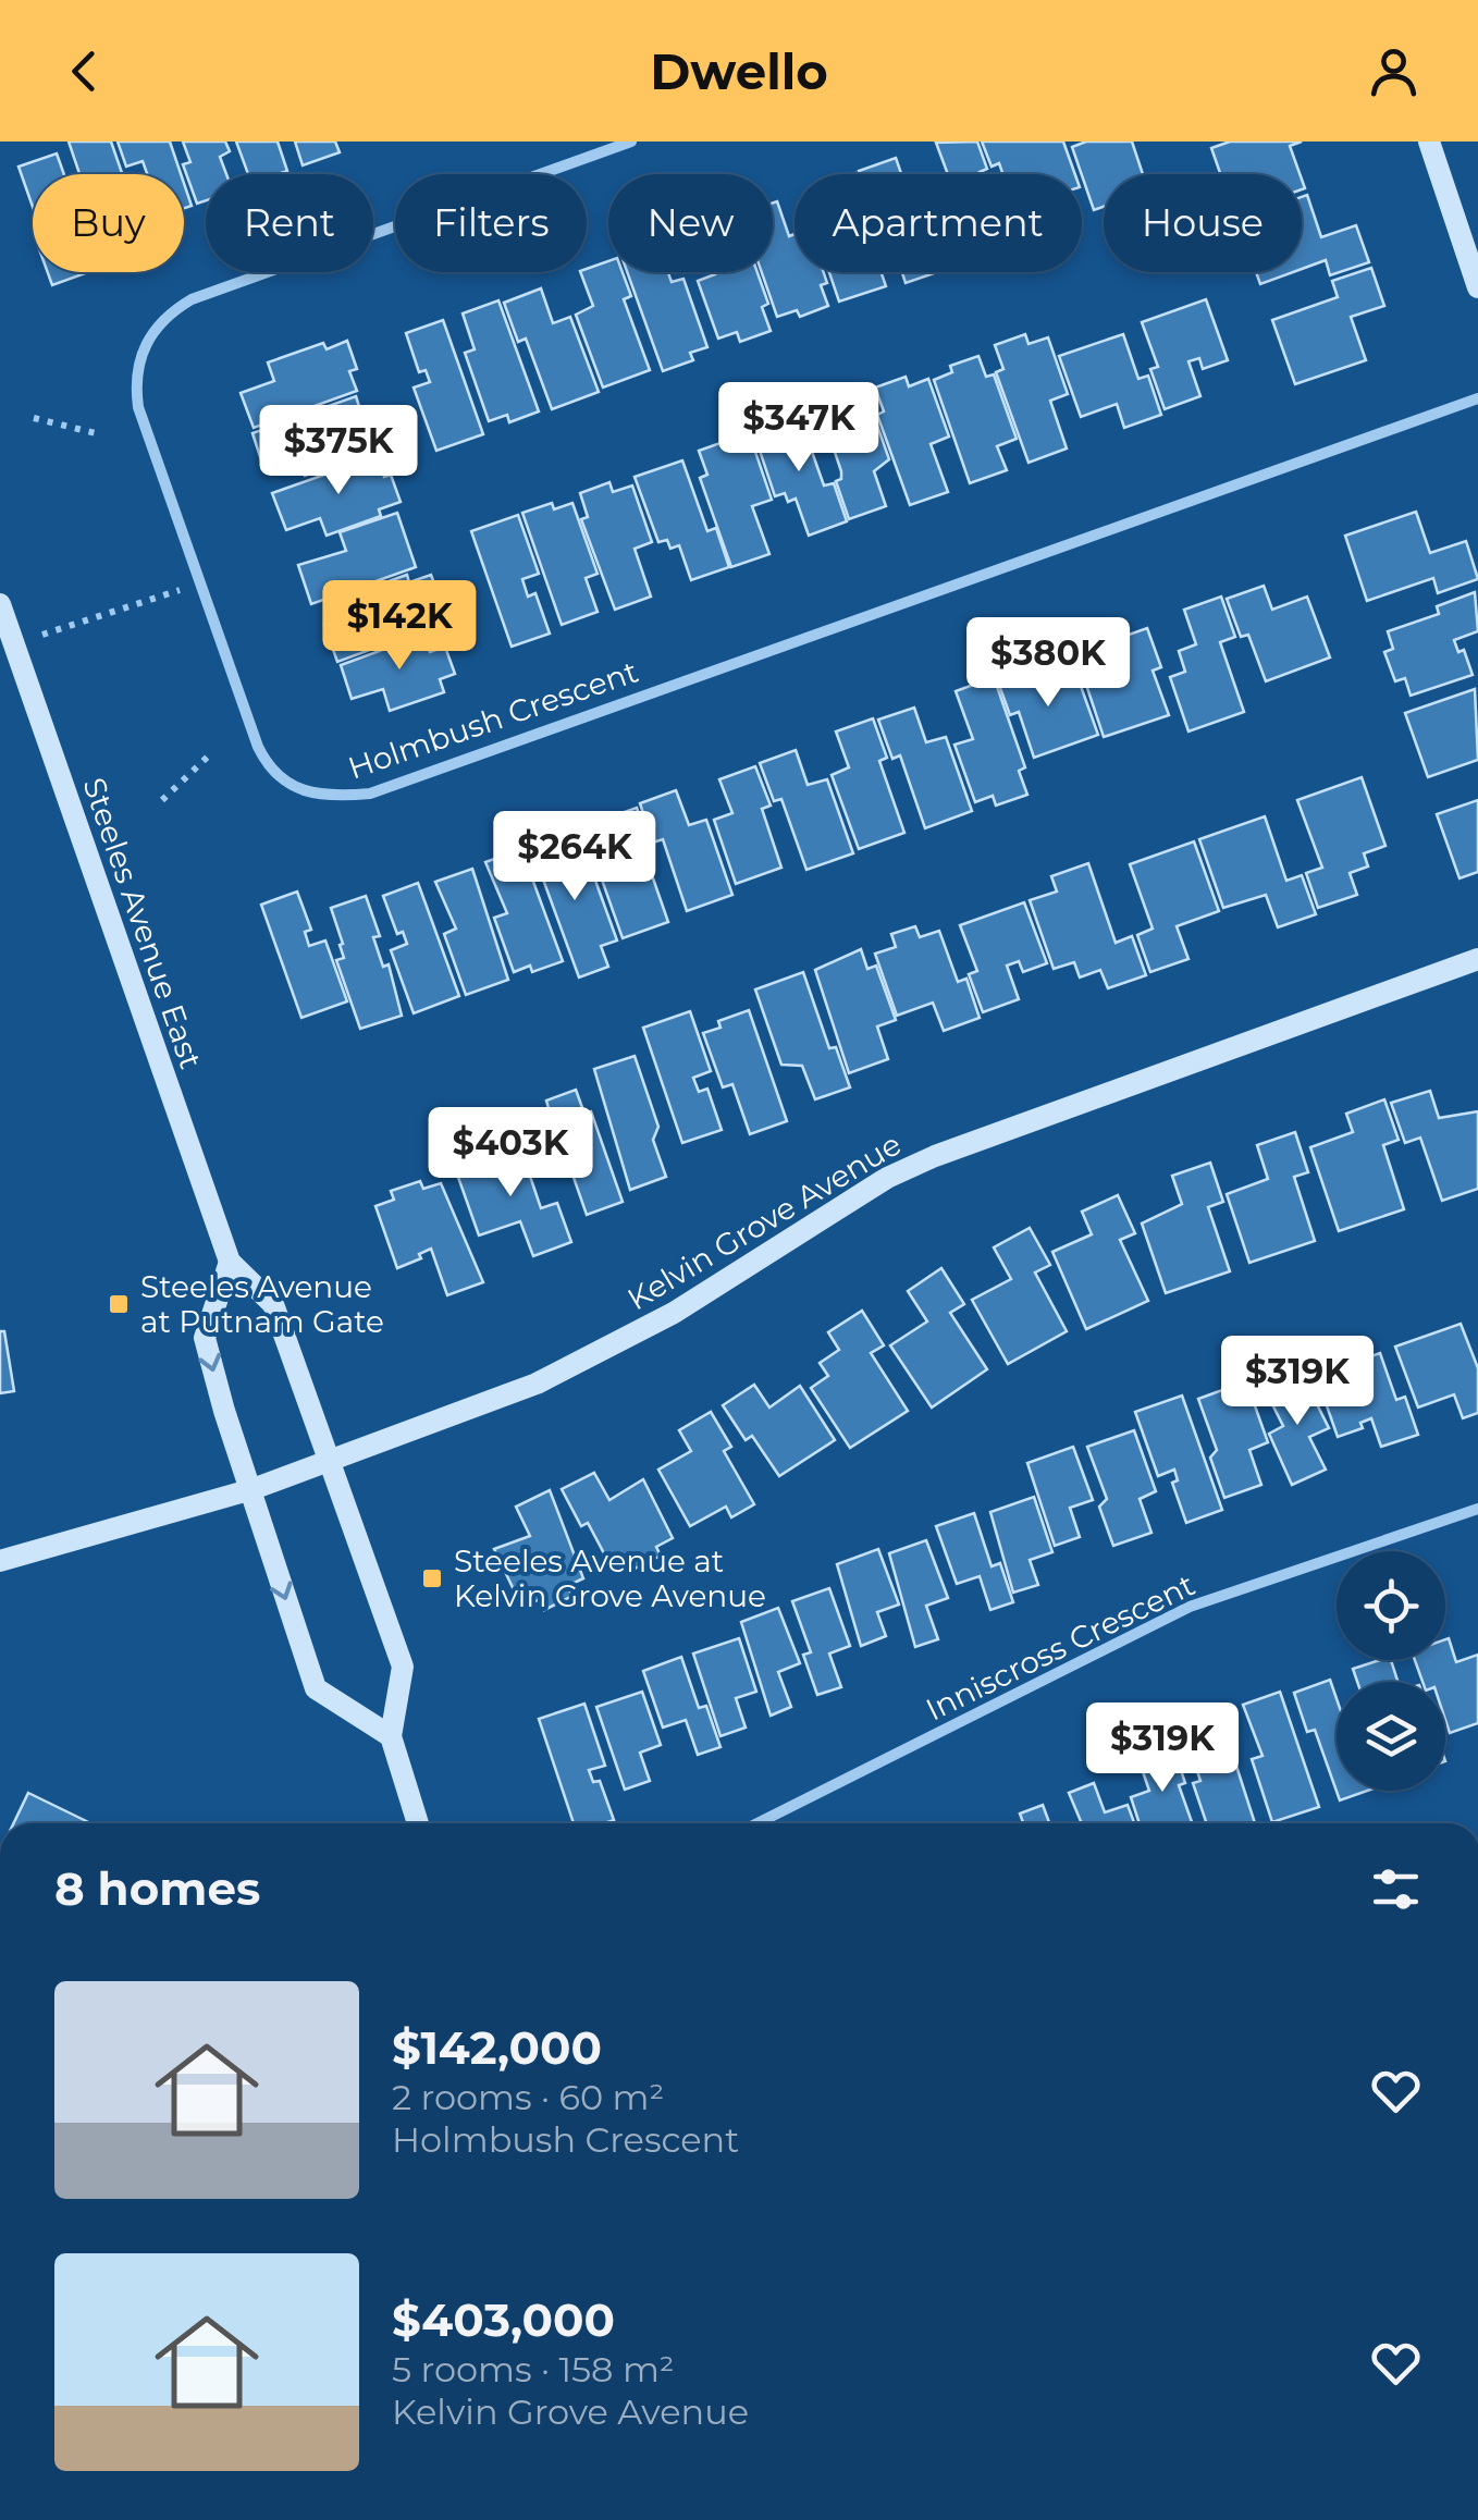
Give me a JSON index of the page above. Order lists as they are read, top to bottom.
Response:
{
  "streets": {
    "main road": ["Steeles Avenue East", "Kelvin Grove Avenue"],
    "street": ["Holmbush Crescent", "Inniscross Crescent"]
  },
  "crossings": [
    ["Steeles Avenue East", "Kelvin Grove Avenue"]
  ],
  "places": {
    "transit": ["Steeles Avenue at Putnam Gate", "Steeles Avenue at Kelvin Grove Avenue"]
  },
  "page": {
    "header": "Dwello",
    "chip": [
      "Buy",
      "Rent",
      "Filters",
      "New",
      "Apartment",
      "House"
    ],
    "price": [
      "$347K",
      "$375K",
      "$142K",
      "$380K",
      "$264K",
      "$403K",
      "$319K",
      "$319K"
    ],
    "heading": "8 homes",
    "list": [
      {
        "name": "$142,000",
        "note": "2 rooms · 60 m² · Holmbush Crescent"
      },
      {
        "name": "$403,000",
        "note": "5 rooms · 158 m² · Kelvin Grove Avenue"
      }
    ]
  }
}
